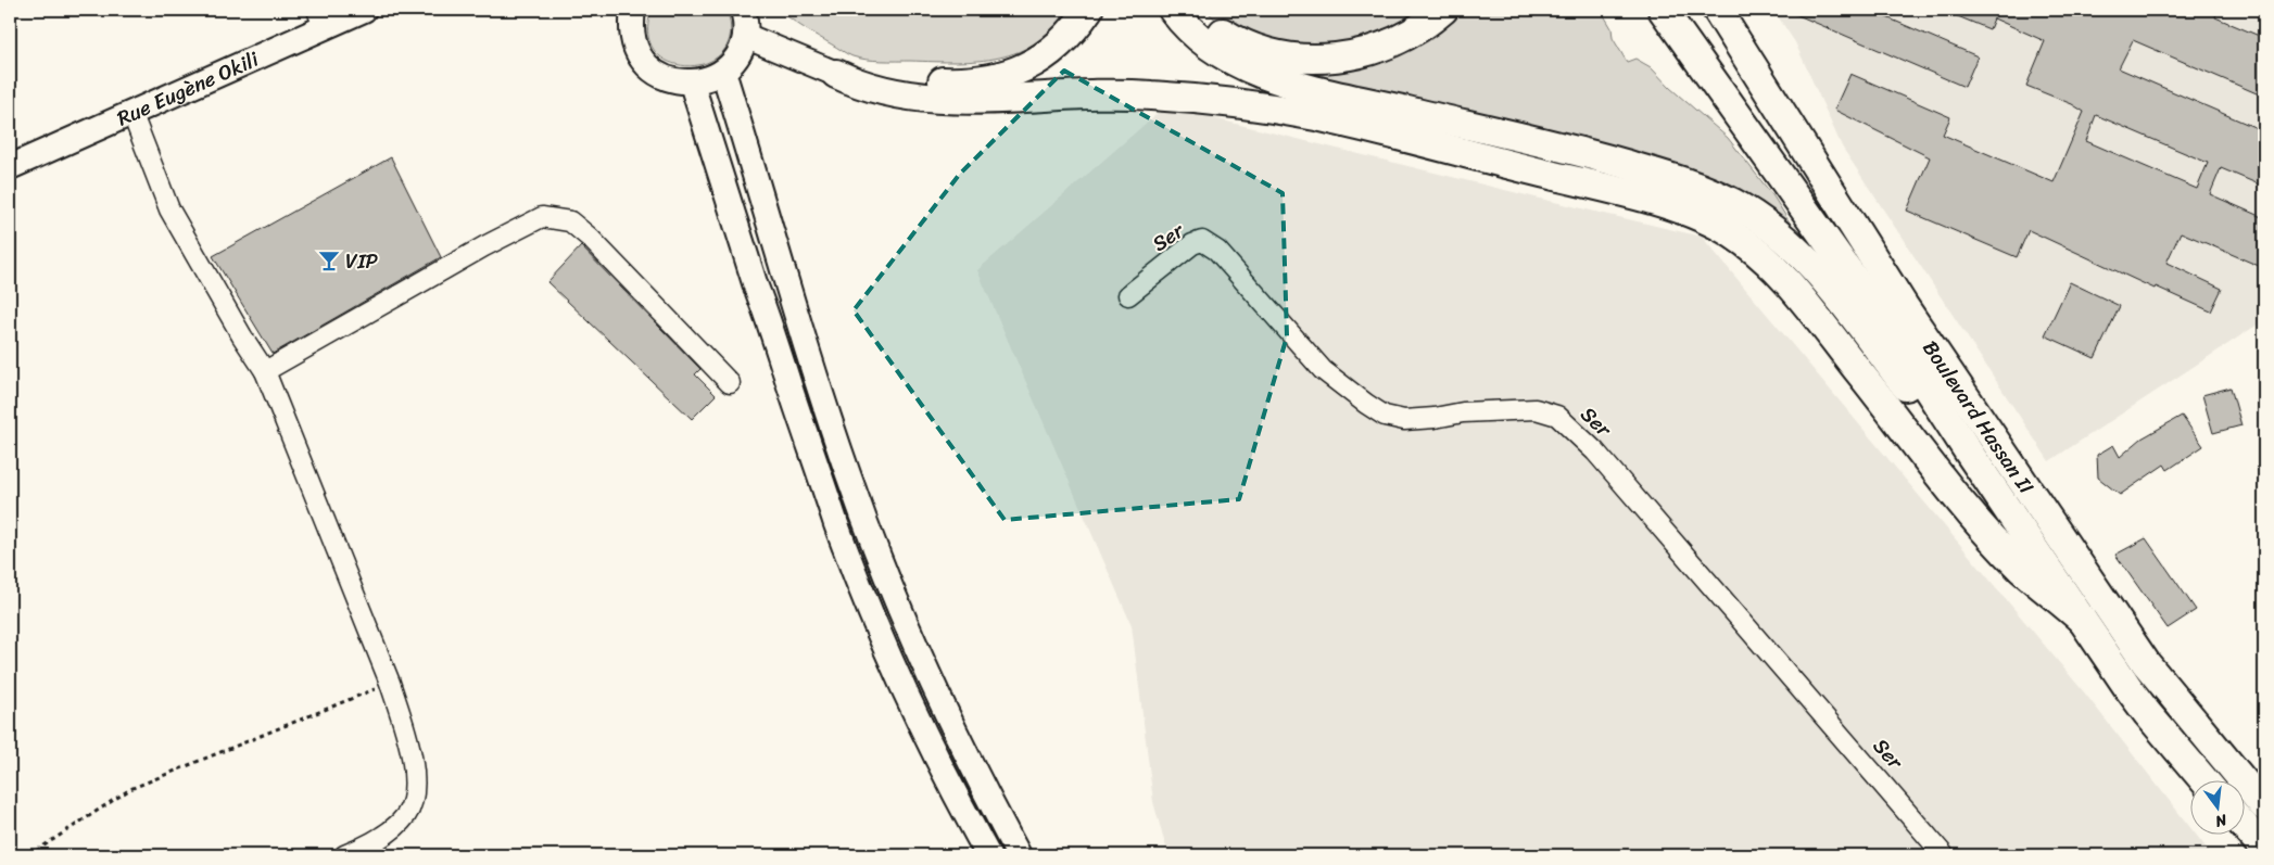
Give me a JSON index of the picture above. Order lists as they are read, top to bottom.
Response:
{
  "streets": {
    "highway": ["Boulevard Hassan II"],
    "main road": ["Rue Eugène Okili"],
    "street": ["Ser"]
  },
  "places": {
    "bar": ["VIP"]
  },
  "north": "bottom"
}
